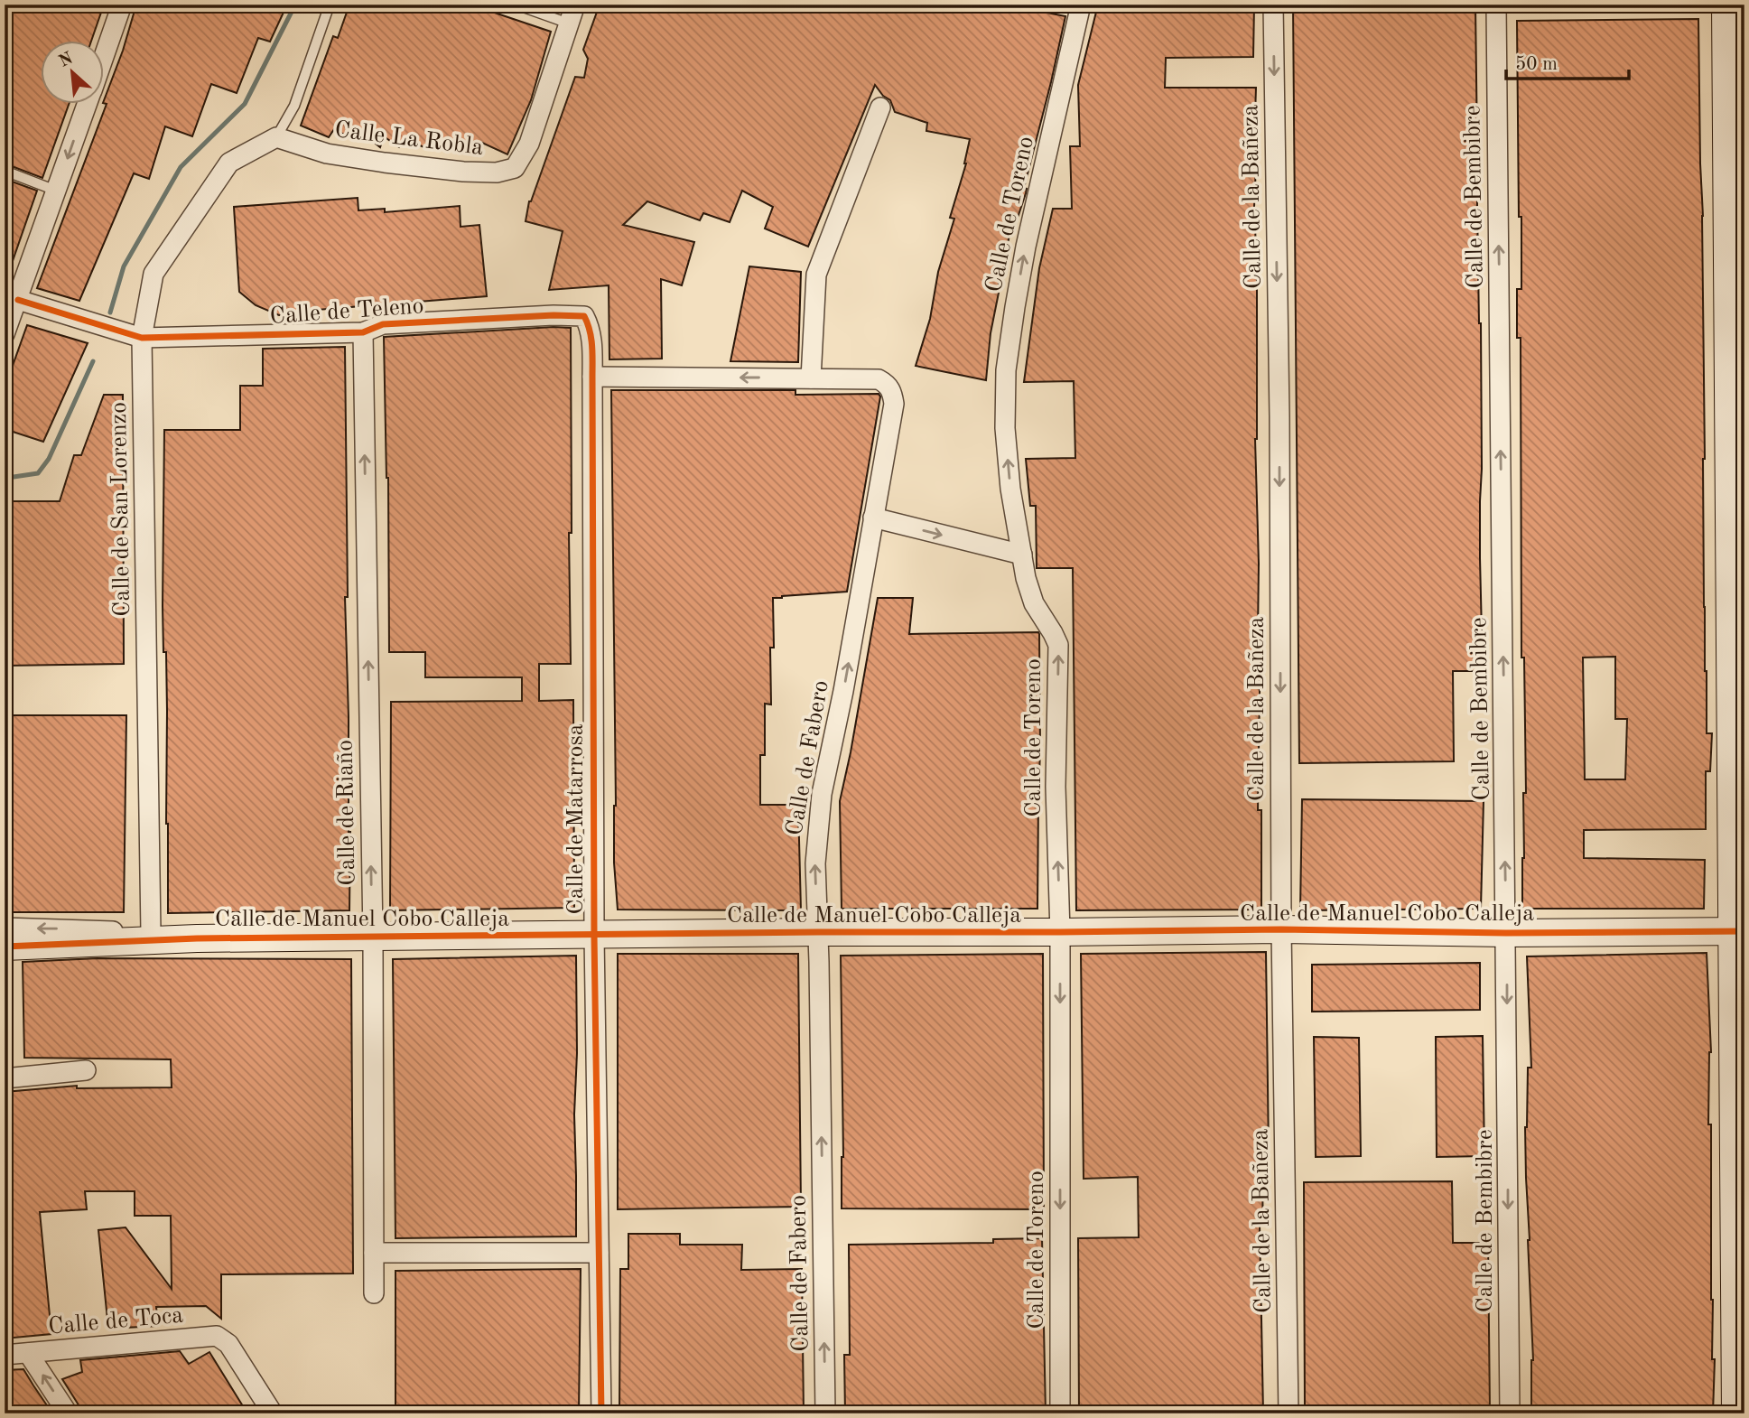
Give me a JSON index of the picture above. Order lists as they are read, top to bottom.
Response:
{
  "streets": {
    "street": [
      "Calle La Robla",
      "Calle de la Bañeza",
      "Calle de Bembibre",
      "Calle de Toreno",
      "Calle de Teleno",
      "Calle de San Lorenzo",
      "Calle de Fabero",
      "Calle de Riaño",
      "Calle de Matarrosa",
      "Calle de Manuel Cobo Calleja",
      "Calle de Toca"
    ]
  },
  "crossings": [
    ["Calle La Robla", "Calle de San Lorenzo"],
    ["Calle de la Bañeza", "Calle de Manuel Cobo Calleja"],
    ["Calle de Bembibre", "Calle de Manuel Cobo Calleja"],
    ["Calle de Toreno", "Calle de Manuel Cobo Calleja"],
    ["Calle de Teleno", "Calle de San Lorenzo"],
    ["Calle de Teleno", "Calle de Riaño"],
    ["Calle de Teleno", "Calle de Matarrosa"],
    ["Calle de San Lorenzo", "Calle de Manuel Cobo Calleja"],
    ["Calle de Fabero", "Calle de Manuel Cobo Calleja"],
    ["Calle de Riaño", "Calle de Manuel Cobo Calleja"],
    ["Calle de Matarrosa", "Calle de Manuel Cobo Calleja"]
  ],
  "one_way": ["Calle de la Bañeza", "Calle de Fabero", "Calle de Riaño"],
  "scale_bar": "50 m",
  "north": "top left"
}
